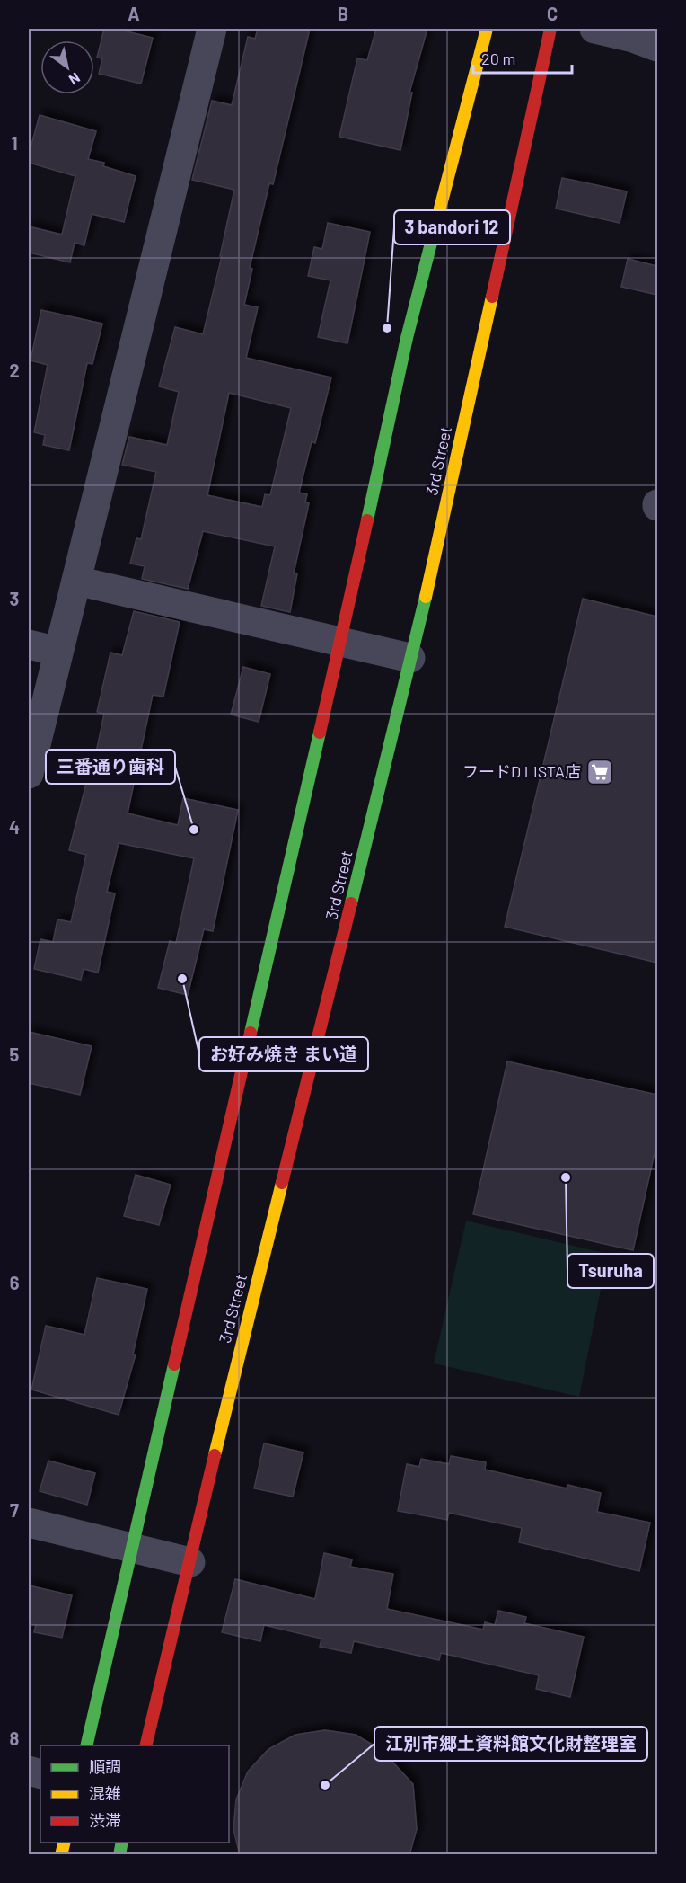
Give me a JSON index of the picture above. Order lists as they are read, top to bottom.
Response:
{
  "streets": {
    "street": ["3rd Street"]
  },
  "places": {
    "other": [
      "3 bandori 12",
      "三番通り歯科",
      "お好み焼き まい道",
      "Tsuruha",
      "江別市郷土資料館文化財整理室"
    ],
    "supermarket": ["フードD LISTA店"]
  },
  "legend": ["順調", "混雑", "渋滞"],
  "scale_bar": "20 m",
  "north": "bottom right",
  "grid": {
    "columns": ["A", "B", "C"],
    "rows": [
      "1",
      "2",
      "3",
      "4",
      "5",
      "6",
      "7",
      "8"
    ]
  }
}
